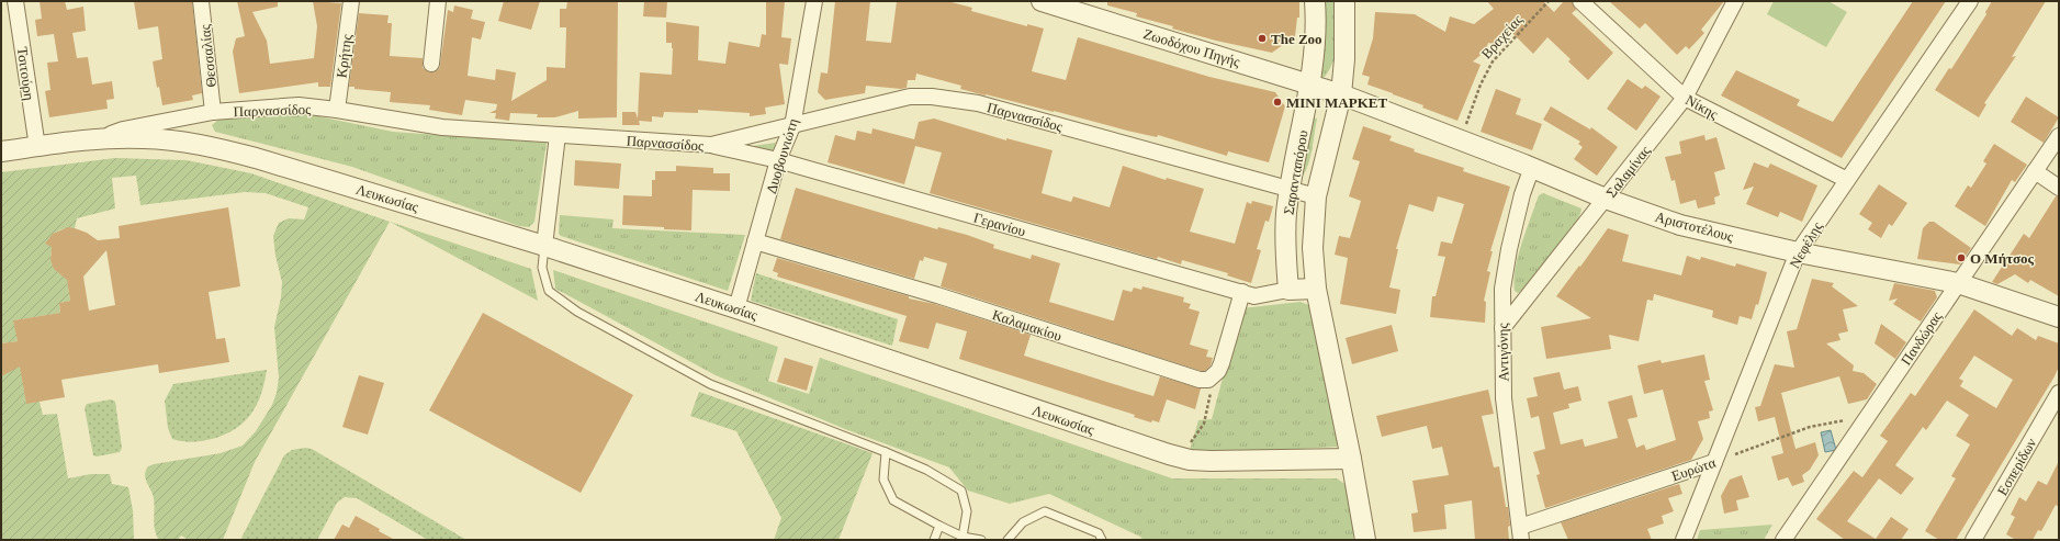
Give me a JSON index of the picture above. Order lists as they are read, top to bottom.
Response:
{
  "streets": {
    "street": [
      "Ζωοδόχου Πηγής",
      "Θεσσαλίας",
      "Κρήτης",
      "Τσιτούρη",
      "Νίκης",
      "Παρνασσίδος",
      "Δυοβουνιώτη",
      "Σαλαμίνας",
      "Σαρανταπόρου",
      "Λευκωσίας",
      "Γερανίου",
      "Αριστοτέλους",
      "Νεφέλης",
      "Καλαμακίου",
      "Πανδώρας",
      "Αντιγόνης",
      "Εσπερίδων",
      "Ευρώτα"
    ],
    "path": ["Βραχείας"]
  },
  "crossings": [
    ["Βραχείας", "Αριστοτέλους"],
    ["Ζωοδόχου Πηγής", "Σαρανταπόρου"],
    ["Ζωοδόχου Πηγής", "Αριστοτέλους"],
    ["Θεσσαλίας", "Παρνασσίδος"],
    ["Κρήτης", "Παρνασσίδος"],
    ["Τσιτούρη", "Παρνασσίδος"],
    ["Νίκης", "Σαλαμίνας"],
    ["Νίκης", "Νεφέλης"],
    ["Παρνασσίδος", "Δυοβουνιώτη"],
    ["Παρνασσίδος", "Σαρανταπόρου"],
    ["Παρνασσίδος", "Λευκωσίας"],
    ["Παρνασσίδος", "Γερανίου"],
    ["Δυοβουνιώτη", "Λευκωσίας"],
    ["Δυοβουνιώτη", "Γερανίου"],
    ["Δυοβουνιώτη", "Καλαμακίου"],
    ["Σαλαμίνας", "Αριστοτέλους"],
    ["Σαλαμίνας", "Αντιγόνης"],
    ["Σαρανταπόρου", "Λευκωσίας"],
    ["Σαρανταπόρου", "Γερανίου"],
    ["Σαρανταπόρου", "Αριστοτέλους"],
    ["Αριστοτέλους", "Νεφέλης"],
    ["Αριστοτέλους", "Πανδώρας"],
    ["Αριστοτέλους", "Αντιγόνης"],
    ["Νεφέλης", "Ευρώτα"],
    ["Πανδώρας", "Ευρώτα"],
    ["Αντιγόνης", "Ευρώτα"]
  ],
  "places": ["The Zoo", "ΜΙΝΙ ΜΑΡΚΕΤ", "Ο Μήτσος"]
}
